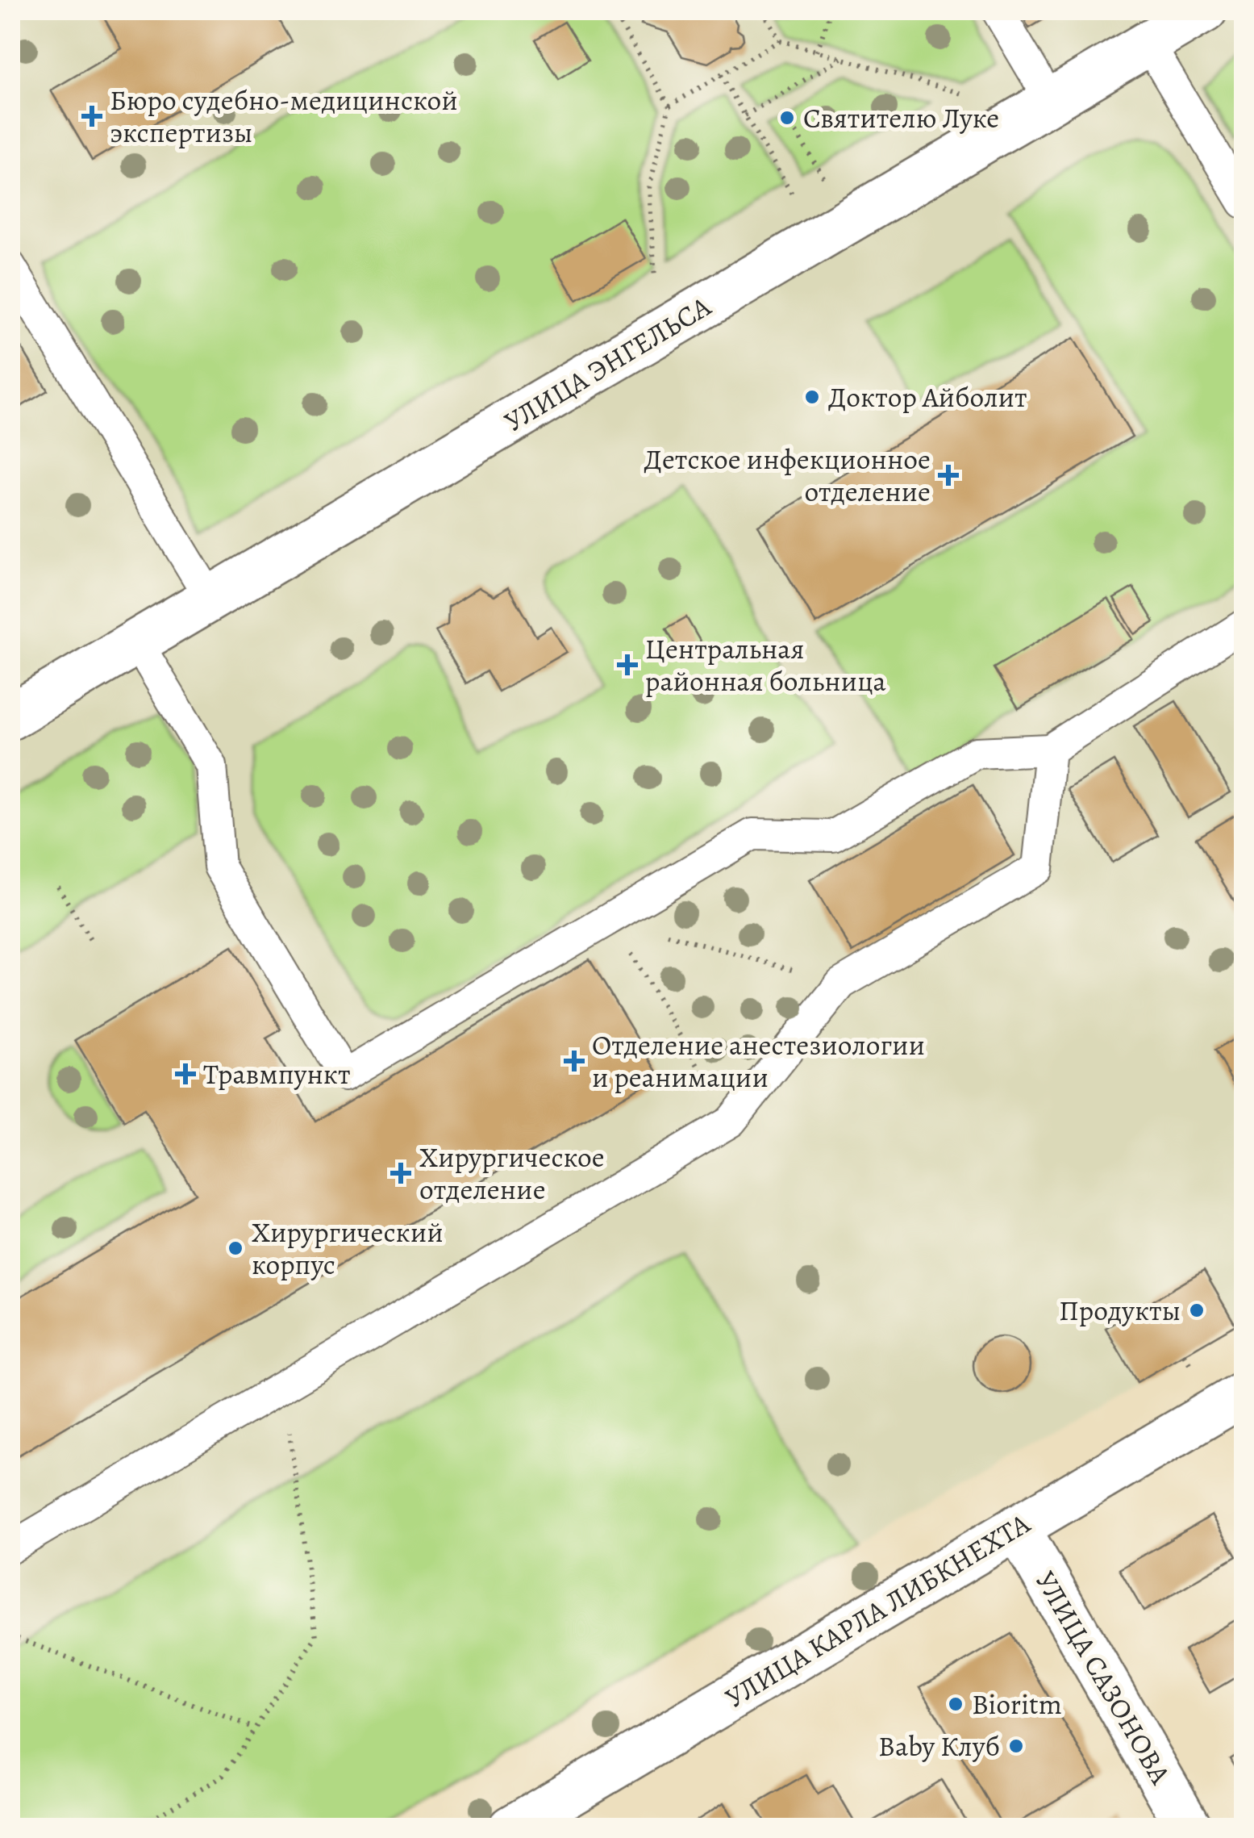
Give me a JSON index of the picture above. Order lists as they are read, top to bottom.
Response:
{
  "streets": {
    "street": ["УЛИЦА ЭНГЕЛЬСА", "УЛИЦА КАРЛА ЛИБКНЕХТА", "УЛИЦА САЗОНОВА"]
  },
  "crossings": [
    ["УЛИЦА КАРЛА ЛИБКНЕХТА", "УЛИЦА САЗОНОВА"]
  ],
  "places": {
    "health": [
      "Бюро судебно-медицинской экспертизы",
      "Детское инфекционное отделение",
      "Центральная районная больница",
      "Отделение анестезиологии и реанимации",
      "Травмпункт",
      "Хирургическое отделение"
    ],
    "other": [
      "Святителю Луке",
      "Доктор Айболит",
      "Хирургический корпус",
      "Продукты",
      "Bioritm",
      "Baby Клуб"
    ]
  }
}
